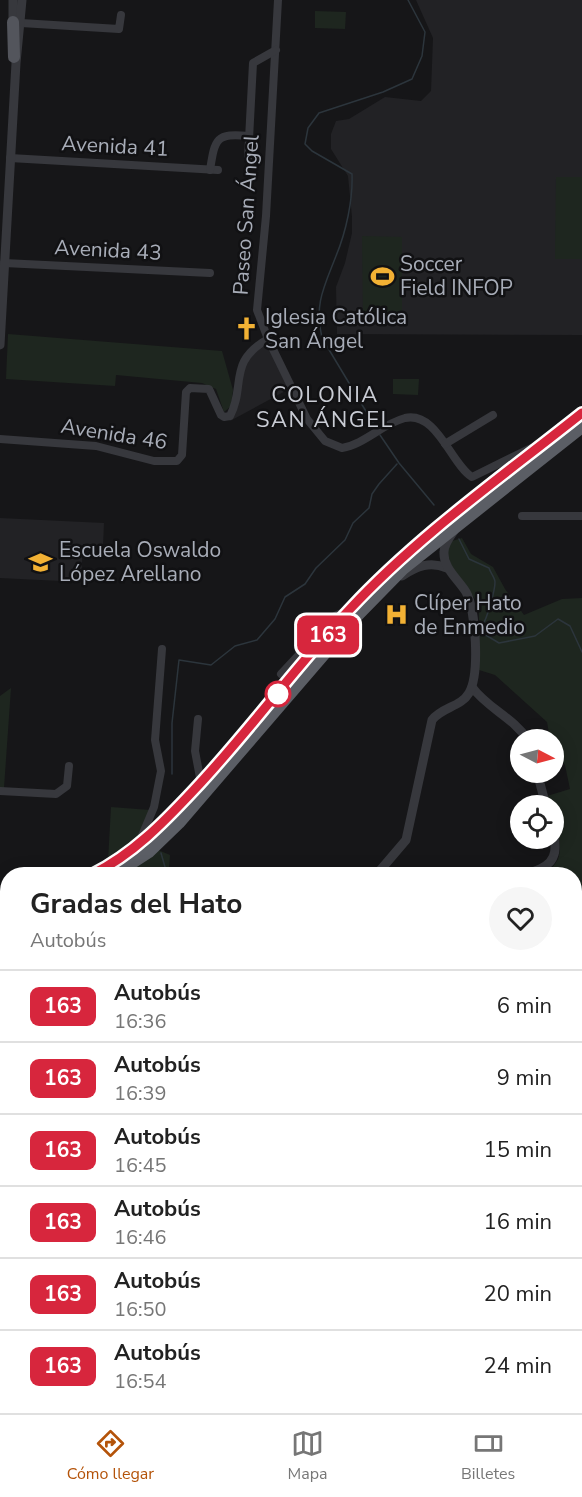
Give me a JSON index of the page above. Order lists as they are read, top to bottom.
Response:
{
  "streets": {
    "street": [
      "Avenida 41",
      "Paseo San Ángel",
      "Avenida 43",
      "Avenida 46"
    ]
  },
  "crossings": [
    ["Paseo San Ángel", "Avenida 46"]
  ],
  "districts": ["COLONIA SAN ÁNGEL"],
  "places": {
    "sports": ["Soccer Field INFOP"],
    "church": ["Iglesia Católica San Ángel"],
    "school or university": ["Escuela Oswaldo López Arellano"],
    "hospital": ["Clíper Hato de Enmedio"]
  },
  "lines": ["bus line 163"],
  "north": "right",
  "page": {
    "on_map": "163",
    "heading": ["Gradas del Hato", "Autobús"],
    "list": [
      {
        "mark": "163",
        "name": "Autobús",
        "note": "16:36",
        "value": "6 min"
      },
      {
        "mark": "163",
        "name": "Autobús",
        "note": "16:39",
        "value": "9 min"
      },
      {
        "mark": "163",
        "name": "Autobús",
        "note": "16:45",
        "value": "15 min"
      },
      {
        "mark": "163",
        "name": "Autobús",
        "note": "16:46",
        "value": "16 min"
      },
      {
        "mark": "163",
        "name": "Autobús",
        "note": "16:50",
        "value": "20 min"
      },
      {
        "mark": "163",
        "name": "Autobús",
        "note": "16:54",
        "value": "24 min"
      }
    ],
    "tabs": ["Cómo llegar", "Mapa", "Billetes"]
  }
}
